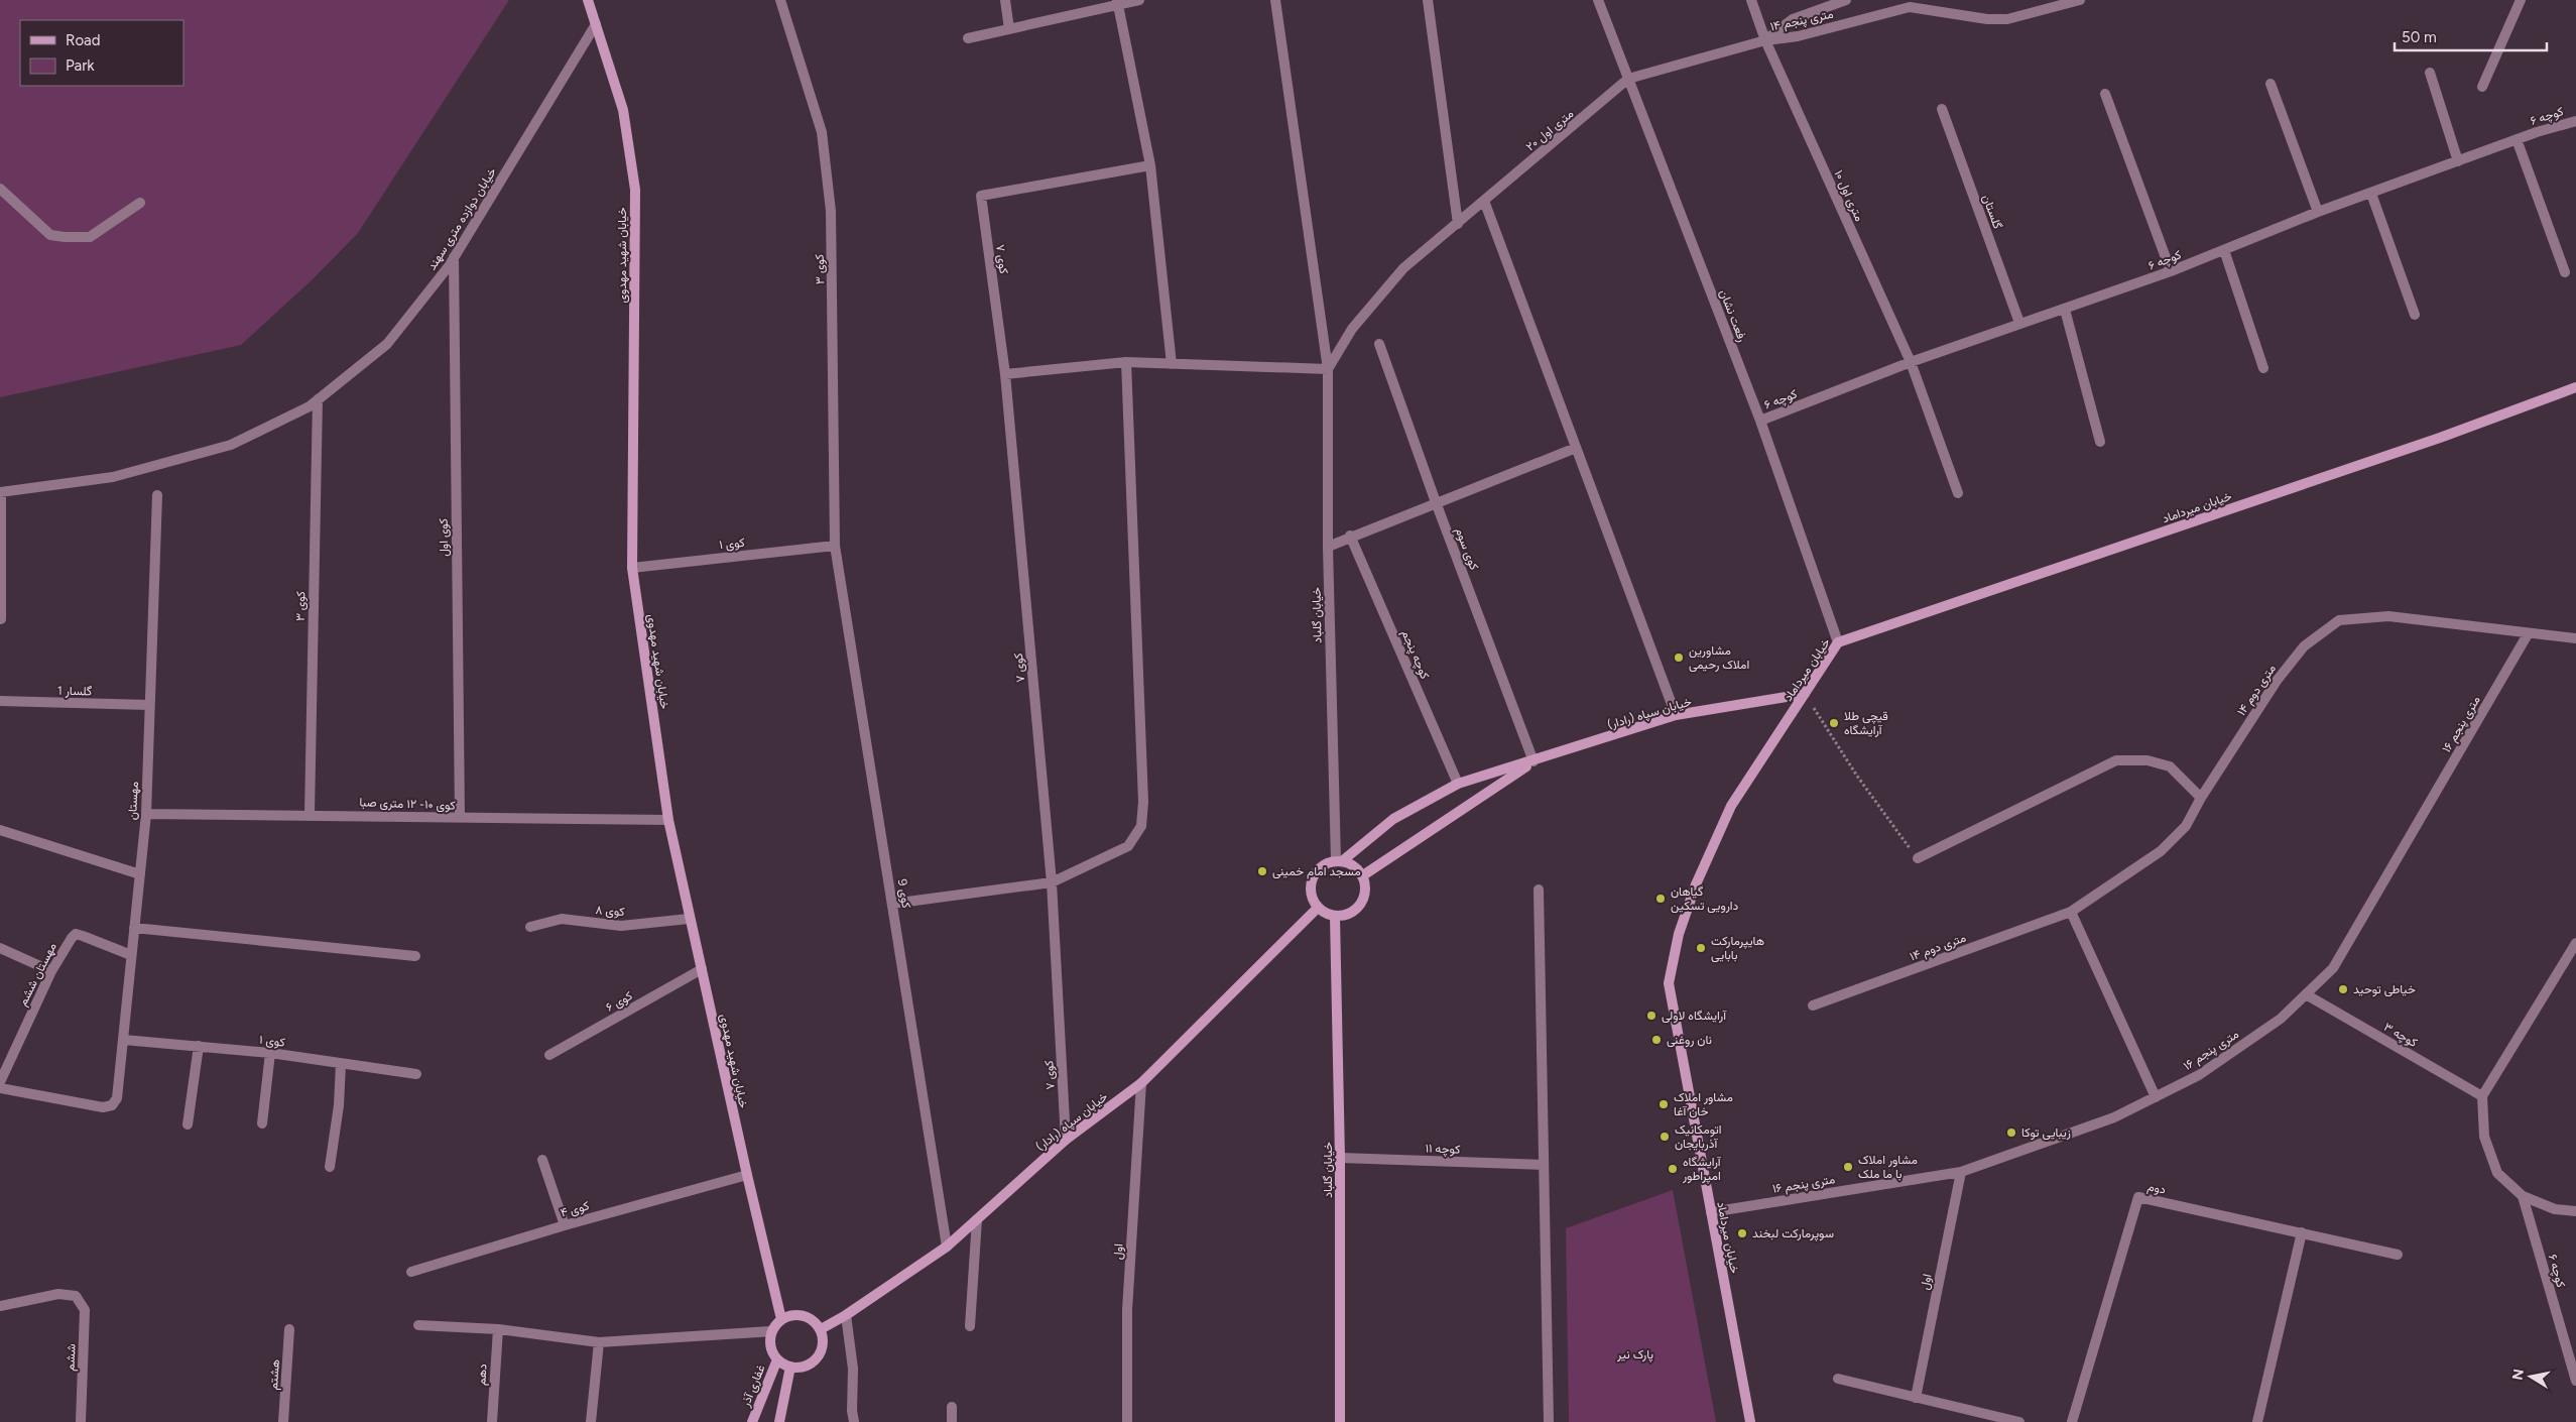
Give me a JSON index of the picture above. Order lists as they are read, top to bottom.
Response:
{
  "streets": {
    "street": [
      "۱۴ متری پنجم",
      "کوچه ۶",
      "۲۰ متری اول",
      "۱۰ متری اول",
      "گلستان",
      "خیابان دوازده متری سهند",
      "خیابان شهید مهدوی",
      "کوی ۷",
      "کوی ۳",
      "رفعت نشان",
      "خیابان میرداماد",
      "کوی اول",
      "کوی ۱",
      "کوی سوم",
      "خیابان گلباد",
      "کوچه پنجم",
      "۱۴ متری دوم",
      "گلسار 1",
      "خیابان سپاه (رادار)",
      "۱۶ متری پنجم",
      "مهستان",
      "کوی ۱۰- ۱۲ متری صبا",
      "کوی 9",
      "کوی ۸",
      "مهستان ششم",
      "کوی ۶",
      "کوچه ۳",
      "کوچه ۱۱",
      "دوم",
      "کوی ۴",
      "اول",
      "ششم",
      "هشتم",
      "دهم",
      "غفاری آذر"
    ]
  },
  "crossings": [
    ["۱۴ متری پنجم", "۲۰ متری اول"],
    ["۱۴ متری پنجم", "۱۰ متری اول"],
    ["کوچه ۶", "۱۰ متری اول"],
    ["کوچه ۶", "گلستان"],
    ["کوچه ۶", "رفعت نشان"],
    ["۲۰ متری اول", "۱۰ متری اول"],
    ["۲۰ متری اول", "رفعت نشان"],
    ["۲۰ متری اول", "خیابان گلباد"],
    ["خیابان دوازده متری سهند", "خیابان شهید مهدوی"],
    ["خیابان دوازده متری سهند", "کوی ۳"],
    ["خیابان دوازده متری سهند", "کوی اول"],
    ["خیابان شهید مهدوی", "کوی ۱"],
    ["خیابان شهید مهدوی", "خیابان سپاه (رادار)"],
    ["خیابان شهید مهدوی", "کوی ۱۰- ۱۲ متری صبا"],
    ["خیابان شهید مهدوی", "کوی ۸"],
    ["خیابان شهید مهدوی", "کوی ۶"],
    ["خیابان شهید مهدوی", "کوی ۴"],
    ["خیابان شهید مهدوی", "غفاری آذر"],
    ["کوی ۷", "خیابان سپاه (رادار)"],
    ["کوی ۳", "کوی ۱"],
    ["کوی ۳", "کوی ۱۰- ۱۲ متری صبا"],
    ["کوی ۳", "کوی 9"],
    ["رفعت نشان", "خیابان میرداماد"],
    ["خیابان میرداماد", "خیابان سپاه (رادار)"],
    ["خیابان میرداماد", "۱۶ متری پنجم"],
    ["کوی اول", "کوی ۱۰- ۱۲ متری صبا"],
    ["کوی ۱", "مهستان"],
    ["کوی ۱", "کوی 9"],
    ["کوی سوم", "خیابان سپاه (رادار)"],
    ["خیابان گلباد", "خیابان سپاه (رادار)"],
    ["خیابان گلباد", "کوچه ۱۱"],
    ["کوچه پنجم", "خیابان سپاه (رادار)"],
    ["۱۴ متری دوم", "۱۶ متری پنجم"],
    ["گلسار 1", "مهستان"],
    ["خیابان سپاه (رادار)", "کوی 9"],
    ["خیابان سپاه (رادار)", "اول"],
    ["خیابان سپاه (رادار)", "غفاری آذر"],
    ["۱۶ متری پنجم", "کوچه ۳"],
    ["۱۶ متری پنجم", "اول"],
    ["مهستان", "کوی ۱۰- ۱۲ متری صبا"],
    ["مهستان", "مهستان ششم"]
  ],
  "parks": ["پارک نیر"],
  "places": [
    "مشاورین املاک رحیمی",
    "قیچی طلا آرایشگاه",
    "مسجد امام خمینی",
    "گیاهان دارویی تسکین",
    "هایپرمارکت بابایی",
    "خیاطی توحید",
    "آرایشگاه لاولی",
    "نان روغنی",
    "مشاور املاک خان آغا",
    "زیبایی توکا",
    "اتومکانیک آذربایجان",
    "مشاور املاک با ما ملک",
    "آرایشگاه امپراطور",
    "سوپرمارکت لبخند"
  ],
  "legend": ["Road", "Park"],
  "scale_bar": "50 m",
  "north": "left"
}
